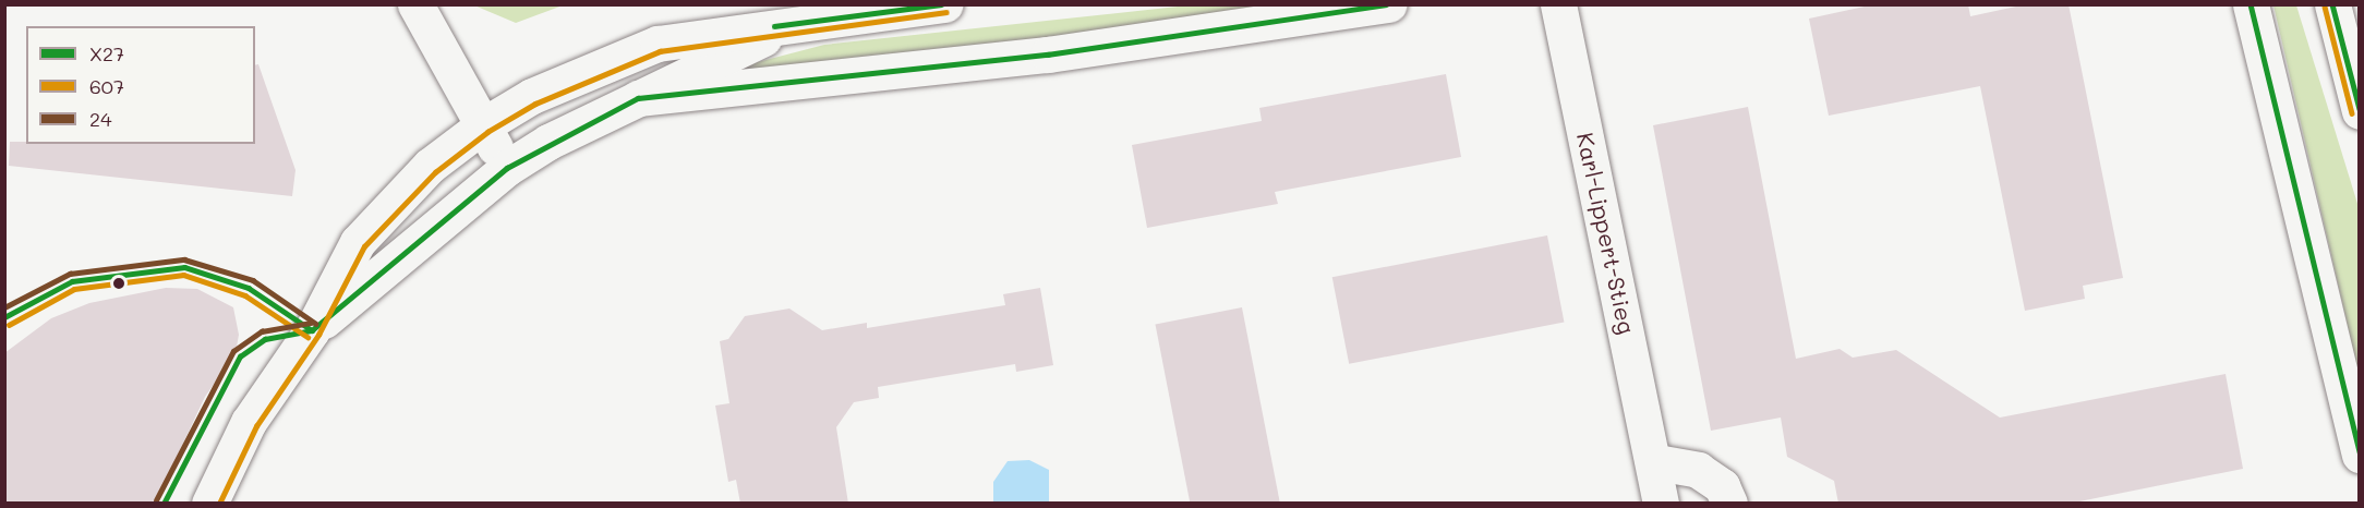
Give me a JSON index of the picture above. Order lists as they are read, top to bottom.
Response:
{
  "streets": {
    "street": ["Karl-Lippert-Stieg"]
  },
  "lines": ["transit line X27", "transit line 607", "transit line 24"],
  "legend": ["X27", "607", "24"]
}
